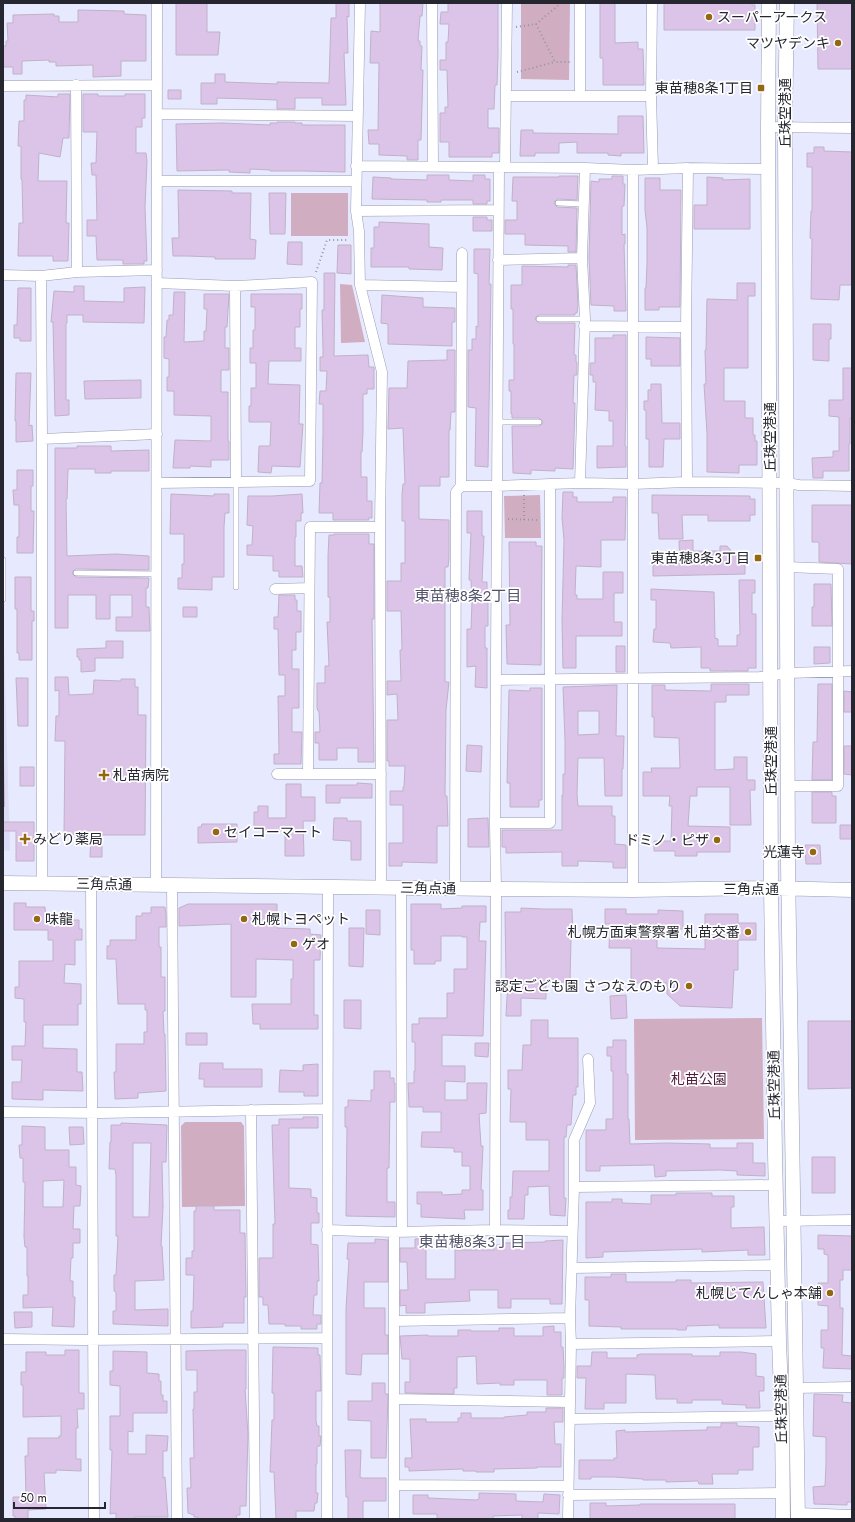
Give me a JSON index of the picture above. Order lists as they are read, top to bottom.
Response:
{
  "streets": {
    "main road": ["丘珠空港通", "三角点通"]
  },
  "crossings": [
    ["丘珠空港通", "三角点通"]
  ],
  "districts": ["東苗穂8条2丁目", "東苗穂8条3丁目"],
  "parks": ["札苗公園"],
  "places": {
    "other": [
      "スーパーアークス",
      "マツヤデンキ",
      "セイコーマート",
      "ドミノ・ピザ",
      "光蓮寺",
      "味龍",
      "札幌トヨペット",
      "札幌方面東警察署 札苗交番",
      "ゲオ",
      "認定ごども園 さつなえのもり",
      "札幌じてんしゃ本舗"
    ],
    "transit": ["東苗穂8条1丁目", "東苗穂8条3丁目"],
    "health": ["札苗病院", "みどり薬局"]
  },
  "scale_bar": "50 m"
}
